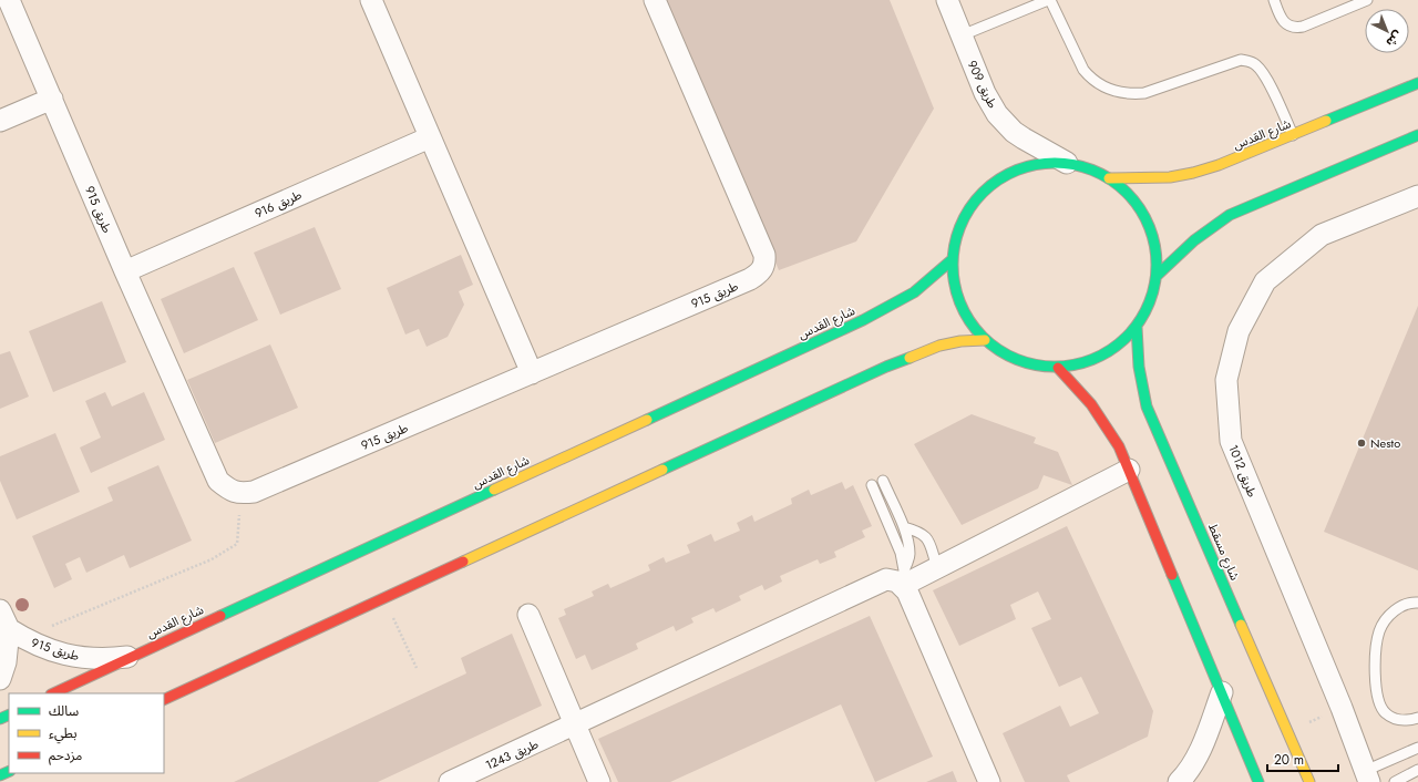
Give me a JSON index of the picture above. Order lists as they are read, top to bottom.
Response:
{
  "streets": {
    "main road": ["شارع القدس", "شارع مسقط"],
    "street": [
      "طريق 909",
      "طريق 916",
      "طريق 915",
      "طريق 1012",
      "طريق 1243"
    ]
  },
  "crossings": [
    ["شارع القدس", "طريق 915"],
    ["طريق 916", "طريق 915"]
  ],
  "places": ["Nesto"],
  "legend": ["سالك", "بطيء", "مزدحم"],
  "scale_bar": "20 m",
  "north": "bottom right"
}
